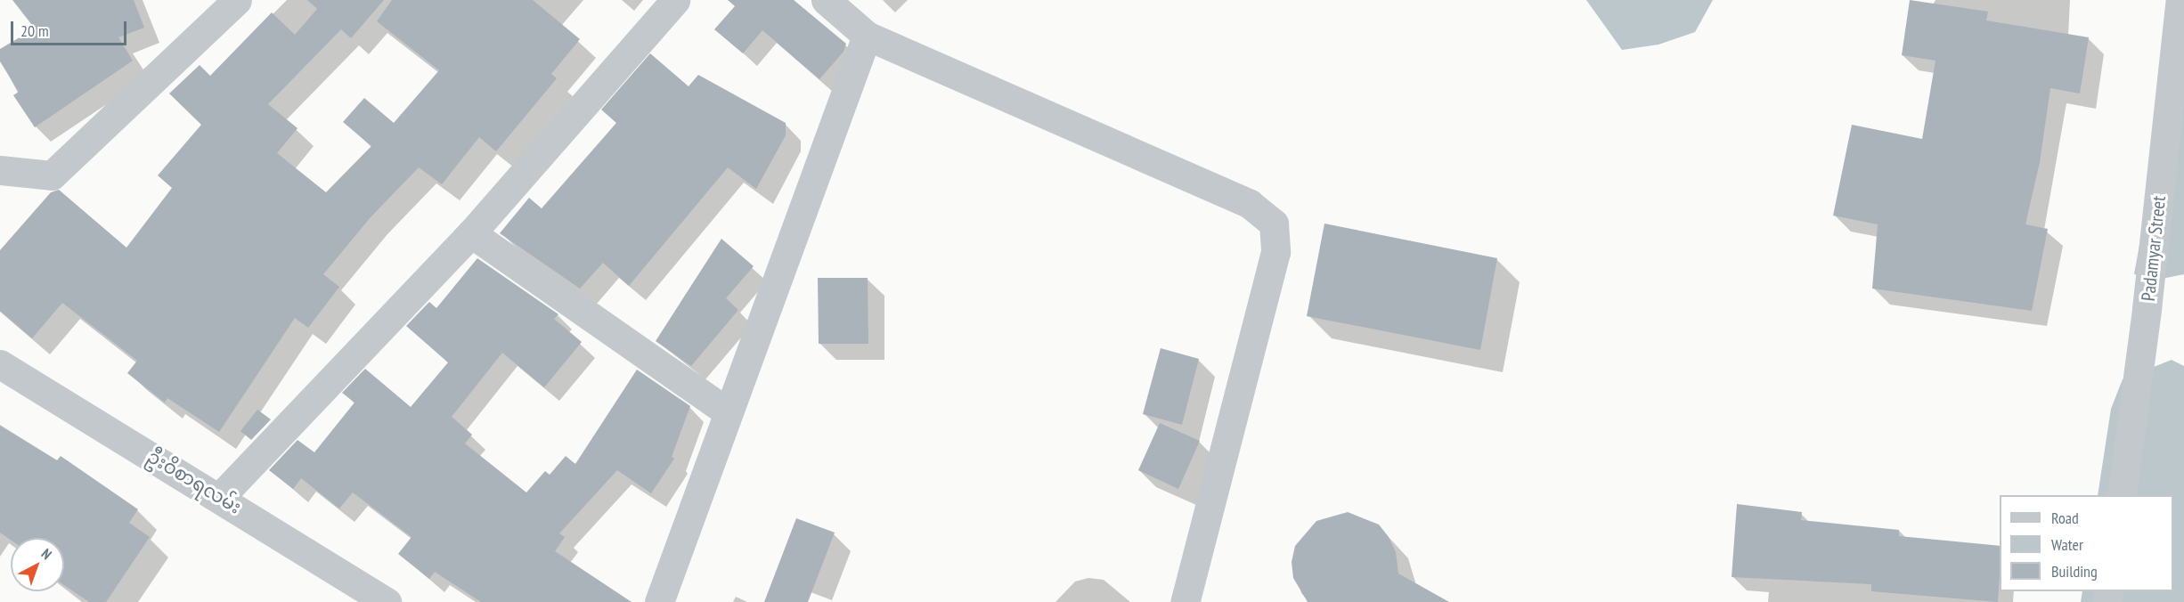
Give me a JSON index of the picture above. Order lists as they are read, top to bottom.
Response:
{
  "streets": {
    "street": ["Padamyar Street", "ဦးဝိစာရလမ်း"]
  },
  "legend": ["Road", "Water", "Building"],
  "scale_bar": "20 m",
  "north": "top right"
}
